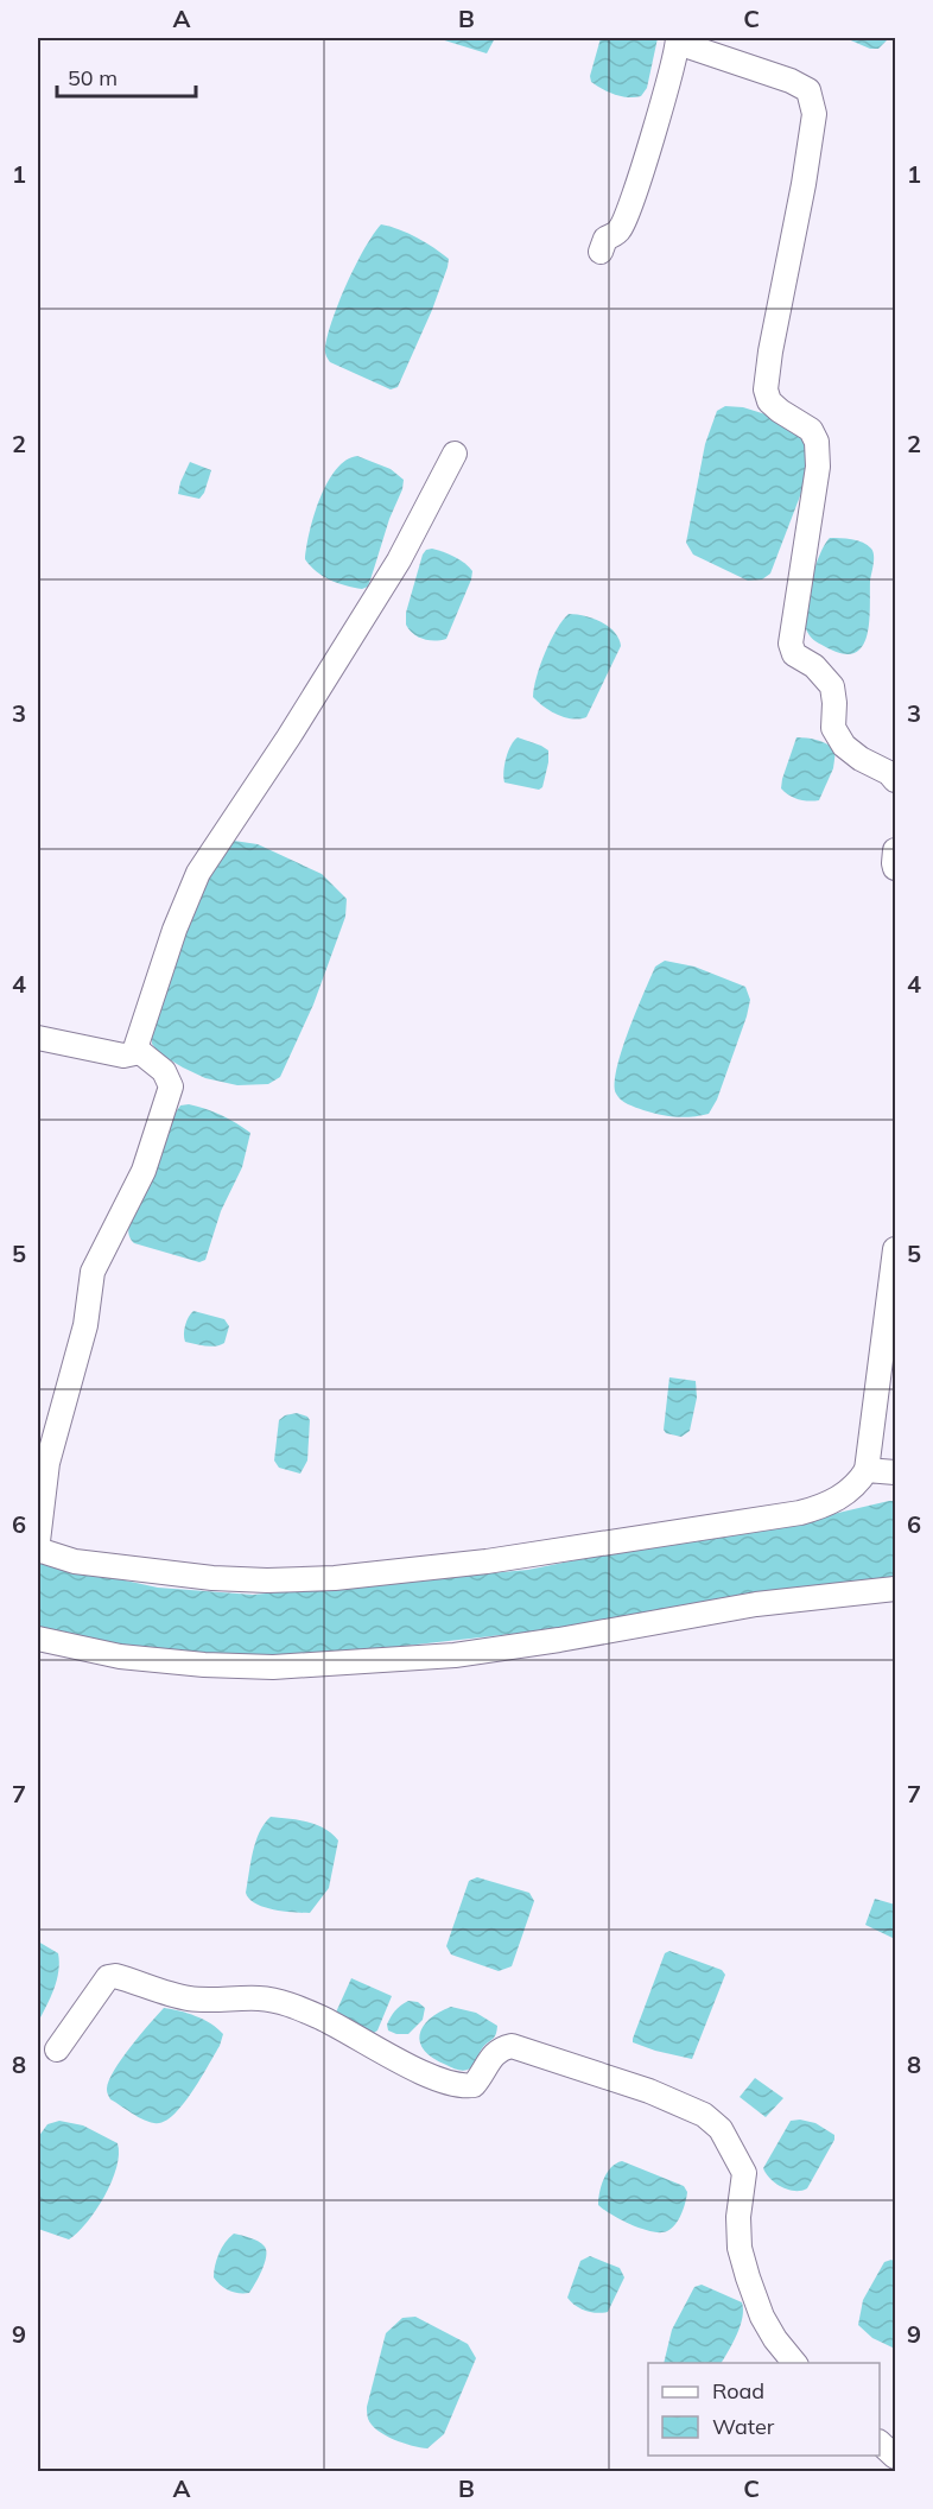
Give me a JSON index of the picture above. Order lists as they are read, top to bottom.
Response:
{
  "legend": ["Road", "Water"],
  "scale_bar": "50 m",
  "grid": {
    "columns": ["A", "B", "C"],
    "rows": [
      "1",
      "2",
      "3",
      "4",
      "5",
      "6",
      "7",
      "8",
      "9"
    ]
  }
}
